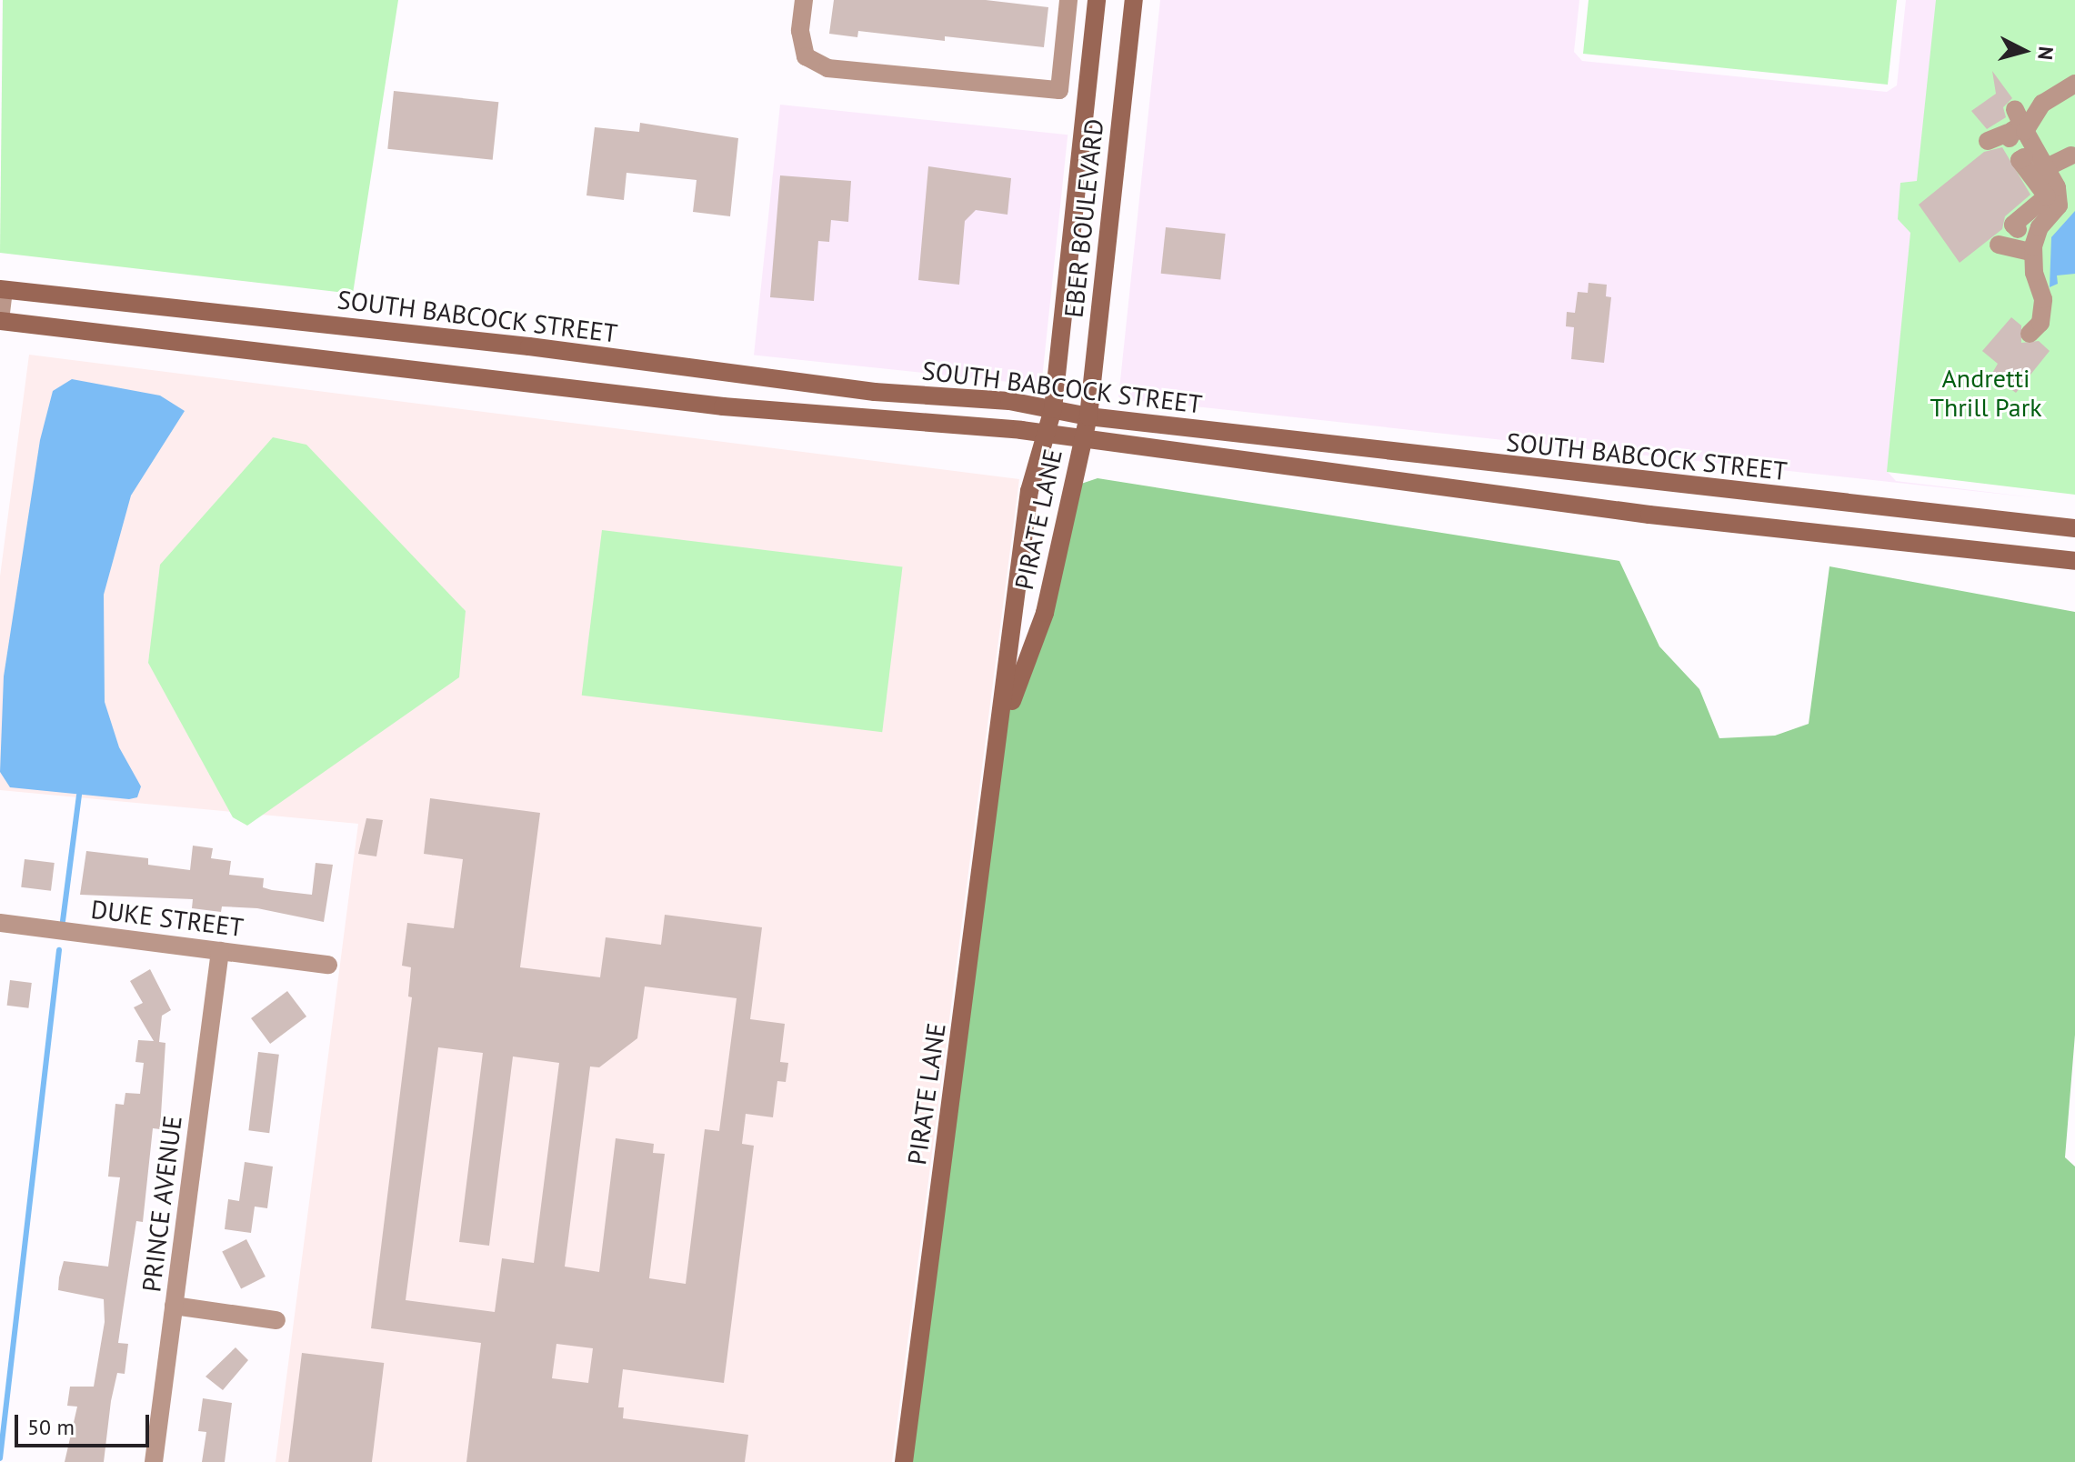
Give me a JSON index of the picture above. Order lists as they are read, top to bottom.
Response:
{
  "streets": {
    "main road": ["EBER BOULEVARD", "SOUTH BABCOCK STREET", "PIRATE LANE"],
    "street": ["DUKE STREET", "PRINCE AVENUE"]
  },
  "crossings": [
    ["EBER BOULEVARD", "SOUTH BABCOCK STREET"],
    ["EBER BOULEVARD", "PIRATE LANE"],
    ["SOUTH BABCOCK STREET", "PIRATE LANE"],
    ["DUKE STREET", "PRINCE AVENUE"]
  ],
  "parks": ["Andretti Thrill Park"],
  "scale_bar": "50 m",
  "north": "right"
}
